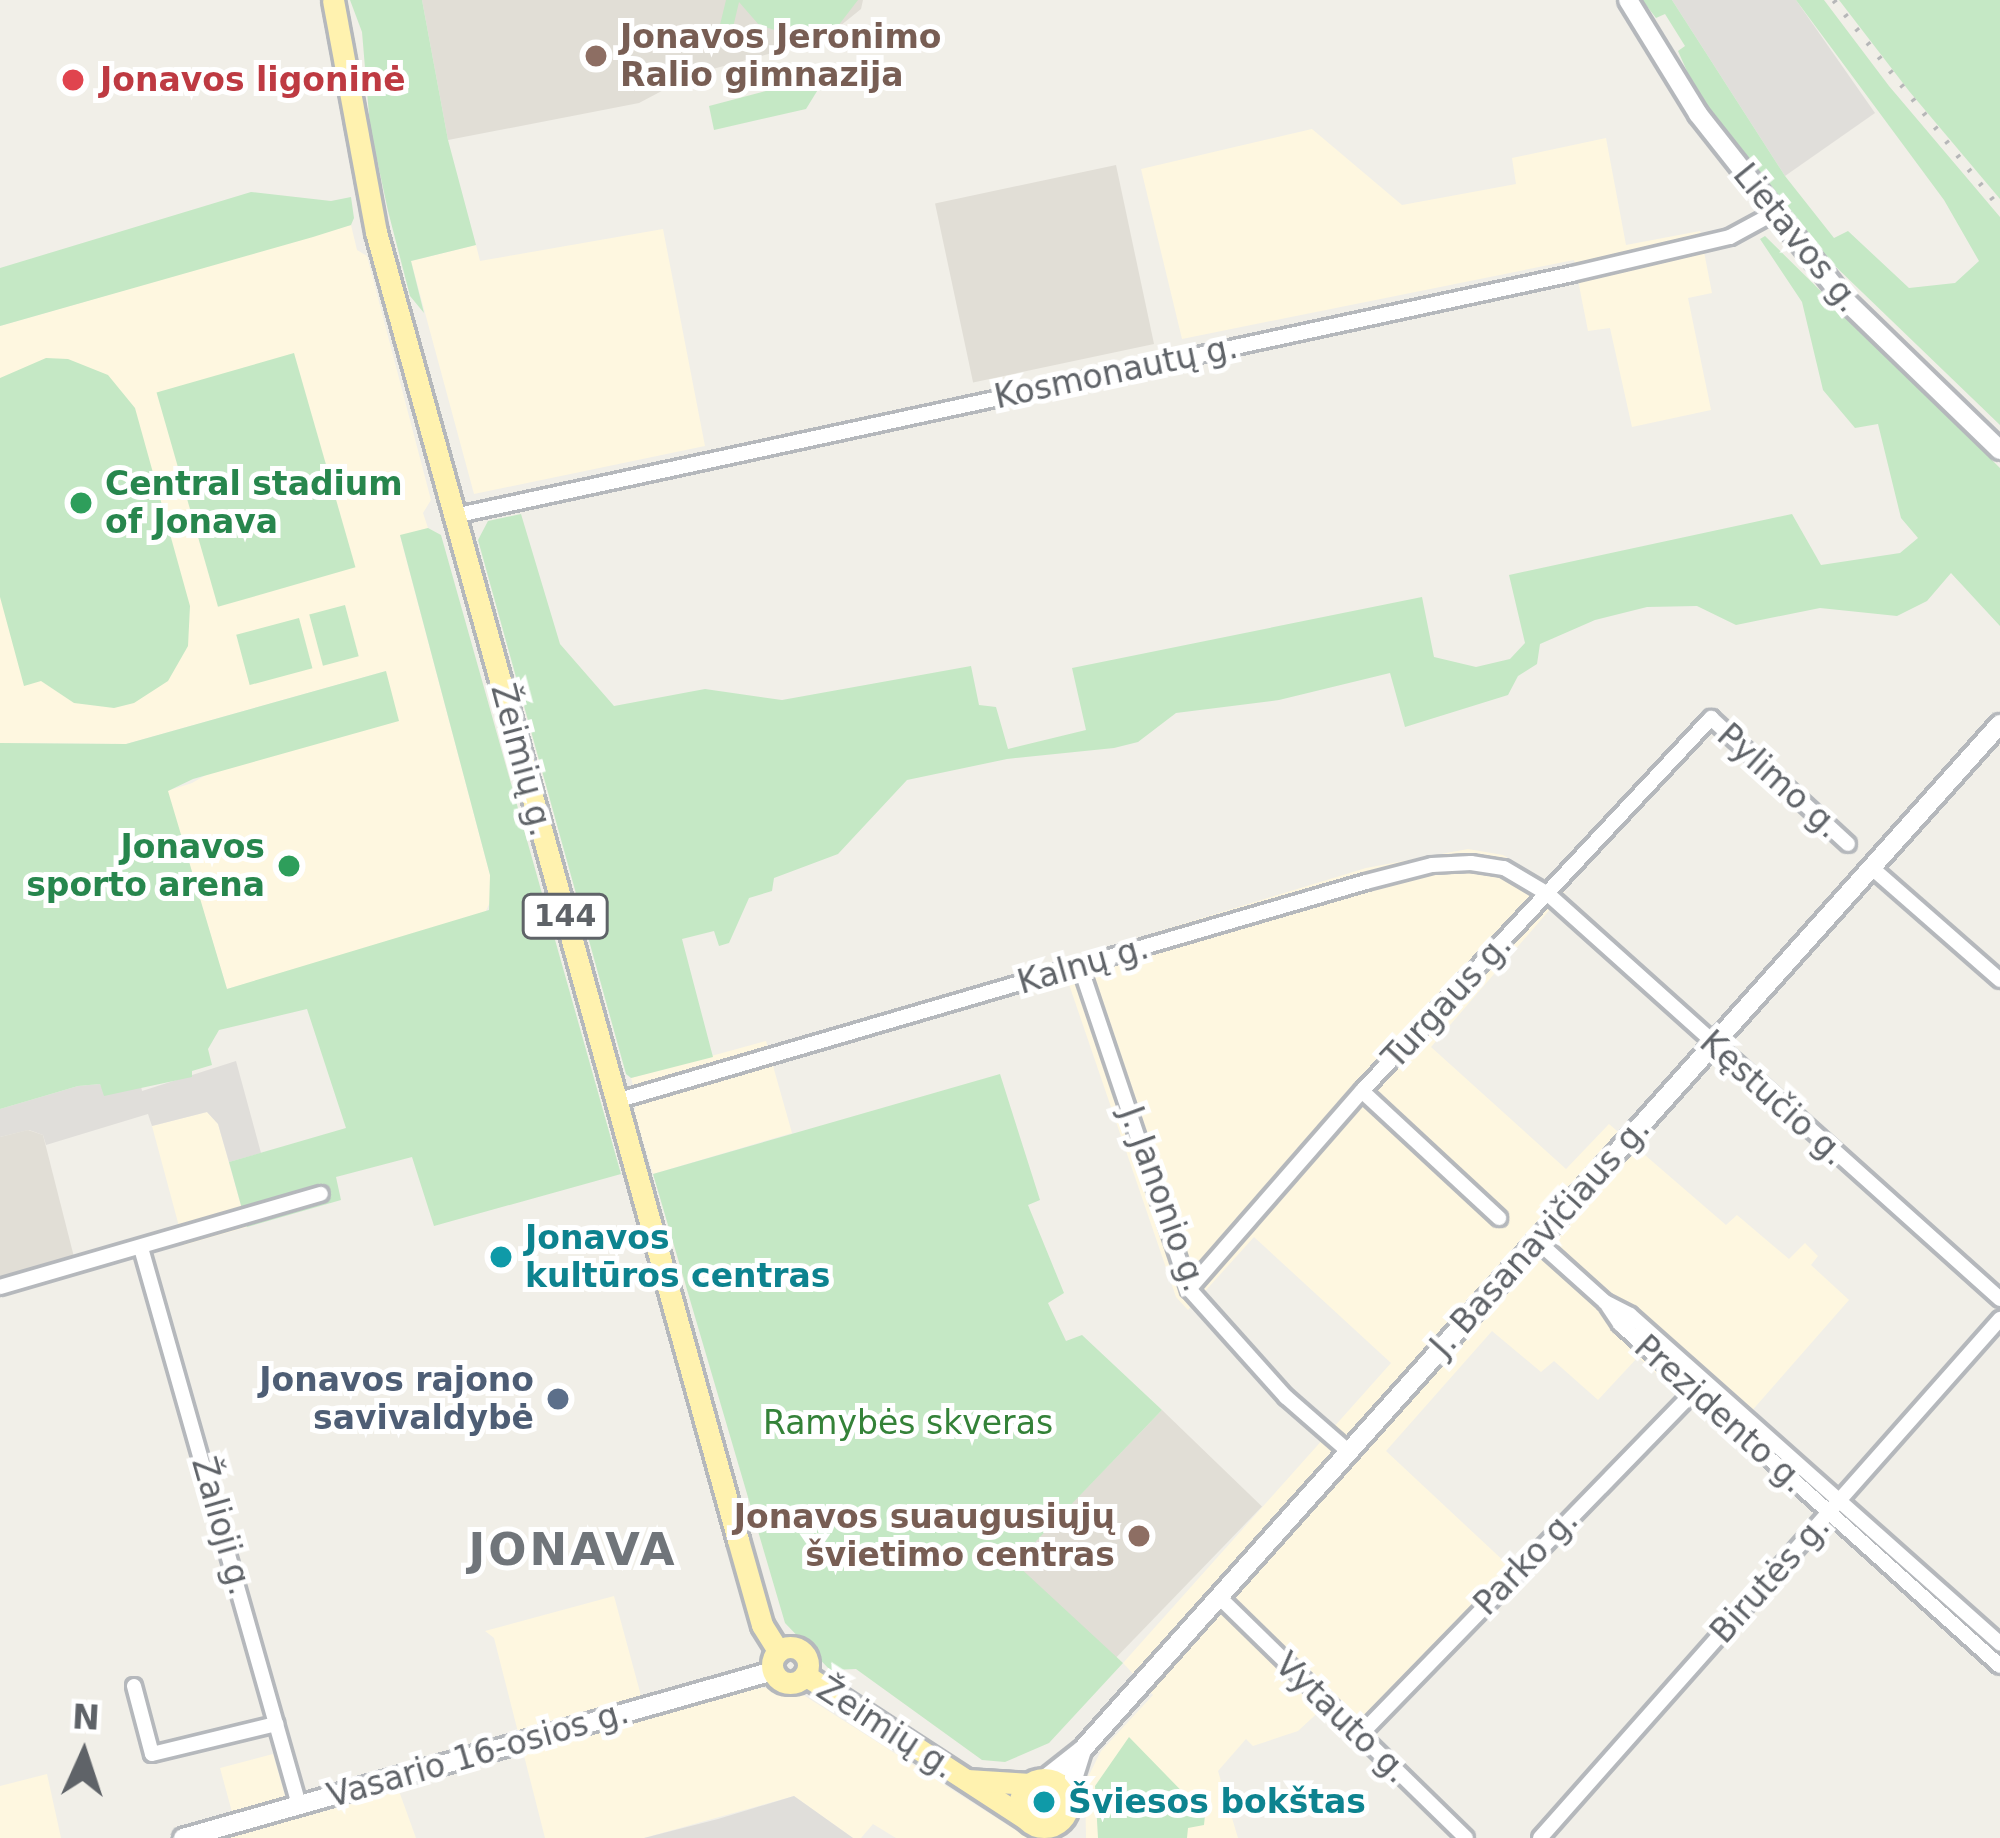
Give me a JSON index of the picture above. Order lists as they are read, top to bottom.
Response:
{
  "streets": {
    "main road": [
      "Lietavos g.",
      "Žeimių g.",
      "144",
      "J. Basanavičiaus g.",
      "Vasario 16-osios g."
    ],
    "street": [
      "Kosmonautų g.",
      "Pylimo g.",
      "Kalnų g.",
      "Turgaus g.",
      "Kęstučio g.",
      "J. Janonio g.",
      "Prezidento g.",
      "Žalioji g.",
      "Parko g.",
      "Birutės g.",
      "Vytauto g."
    ]
  },
  "crossings": [
    ["Lietavos g.", "Kosmonautų g."],
    ["Kosmonautų g.", "Žeimių g."],
    ["Žeimių g.", "Kalnų g."],
    ["Žeimių g.", "J. Basanavičiaus g."],
    ["Žeimių g.", "Vasario 16-osios g."],
    ["Pylimo g.", "Turgaus g."],
    ["Kalnų g.", "Turgaus g."],
    ["Kalnų g.", "Kęstučio g."],
    ["Kalnų g.", "J. Janonio g."],
    ["Turgaus g.", "Kęstučio g."],
    ["Turgaus g.", "J. Janonio g."],
    ["Kęstučio g.", "J. Basanavičiaus g."],
    ["J. Janonio g.", "J. Basanavičiaus g."],
    ["J. Basanavičiaus g.", "Prezidento g."],
    ["J. Basanavičiaus g.", "Vytauto g."],
    ["Prezidento g.", "Parko g."],
    ["Prezidento g.", "Birutės g."],
    ["Žalioji g.", "Vasario 16-osios g."],
    ["Parko g.", "Vytauto g."]
  ],
  "districts": ["JONAVA"],
  "parks": ["Ramybės skveras"],
  "places": [
    "Jonavos Jeronimo Ralio gimnazija",
    "Jonavos ligoninė",
    "Central stadium of Jonava",
    "Jonavos sporto arena",
    "Jonavos kultūros centras",
    "Jonavos rajono savivaldybė",
    "Jonavos suaugusiųjų švietimo centras",
    "Šviesos bokštas"
  ],
  "north": "top"
}
